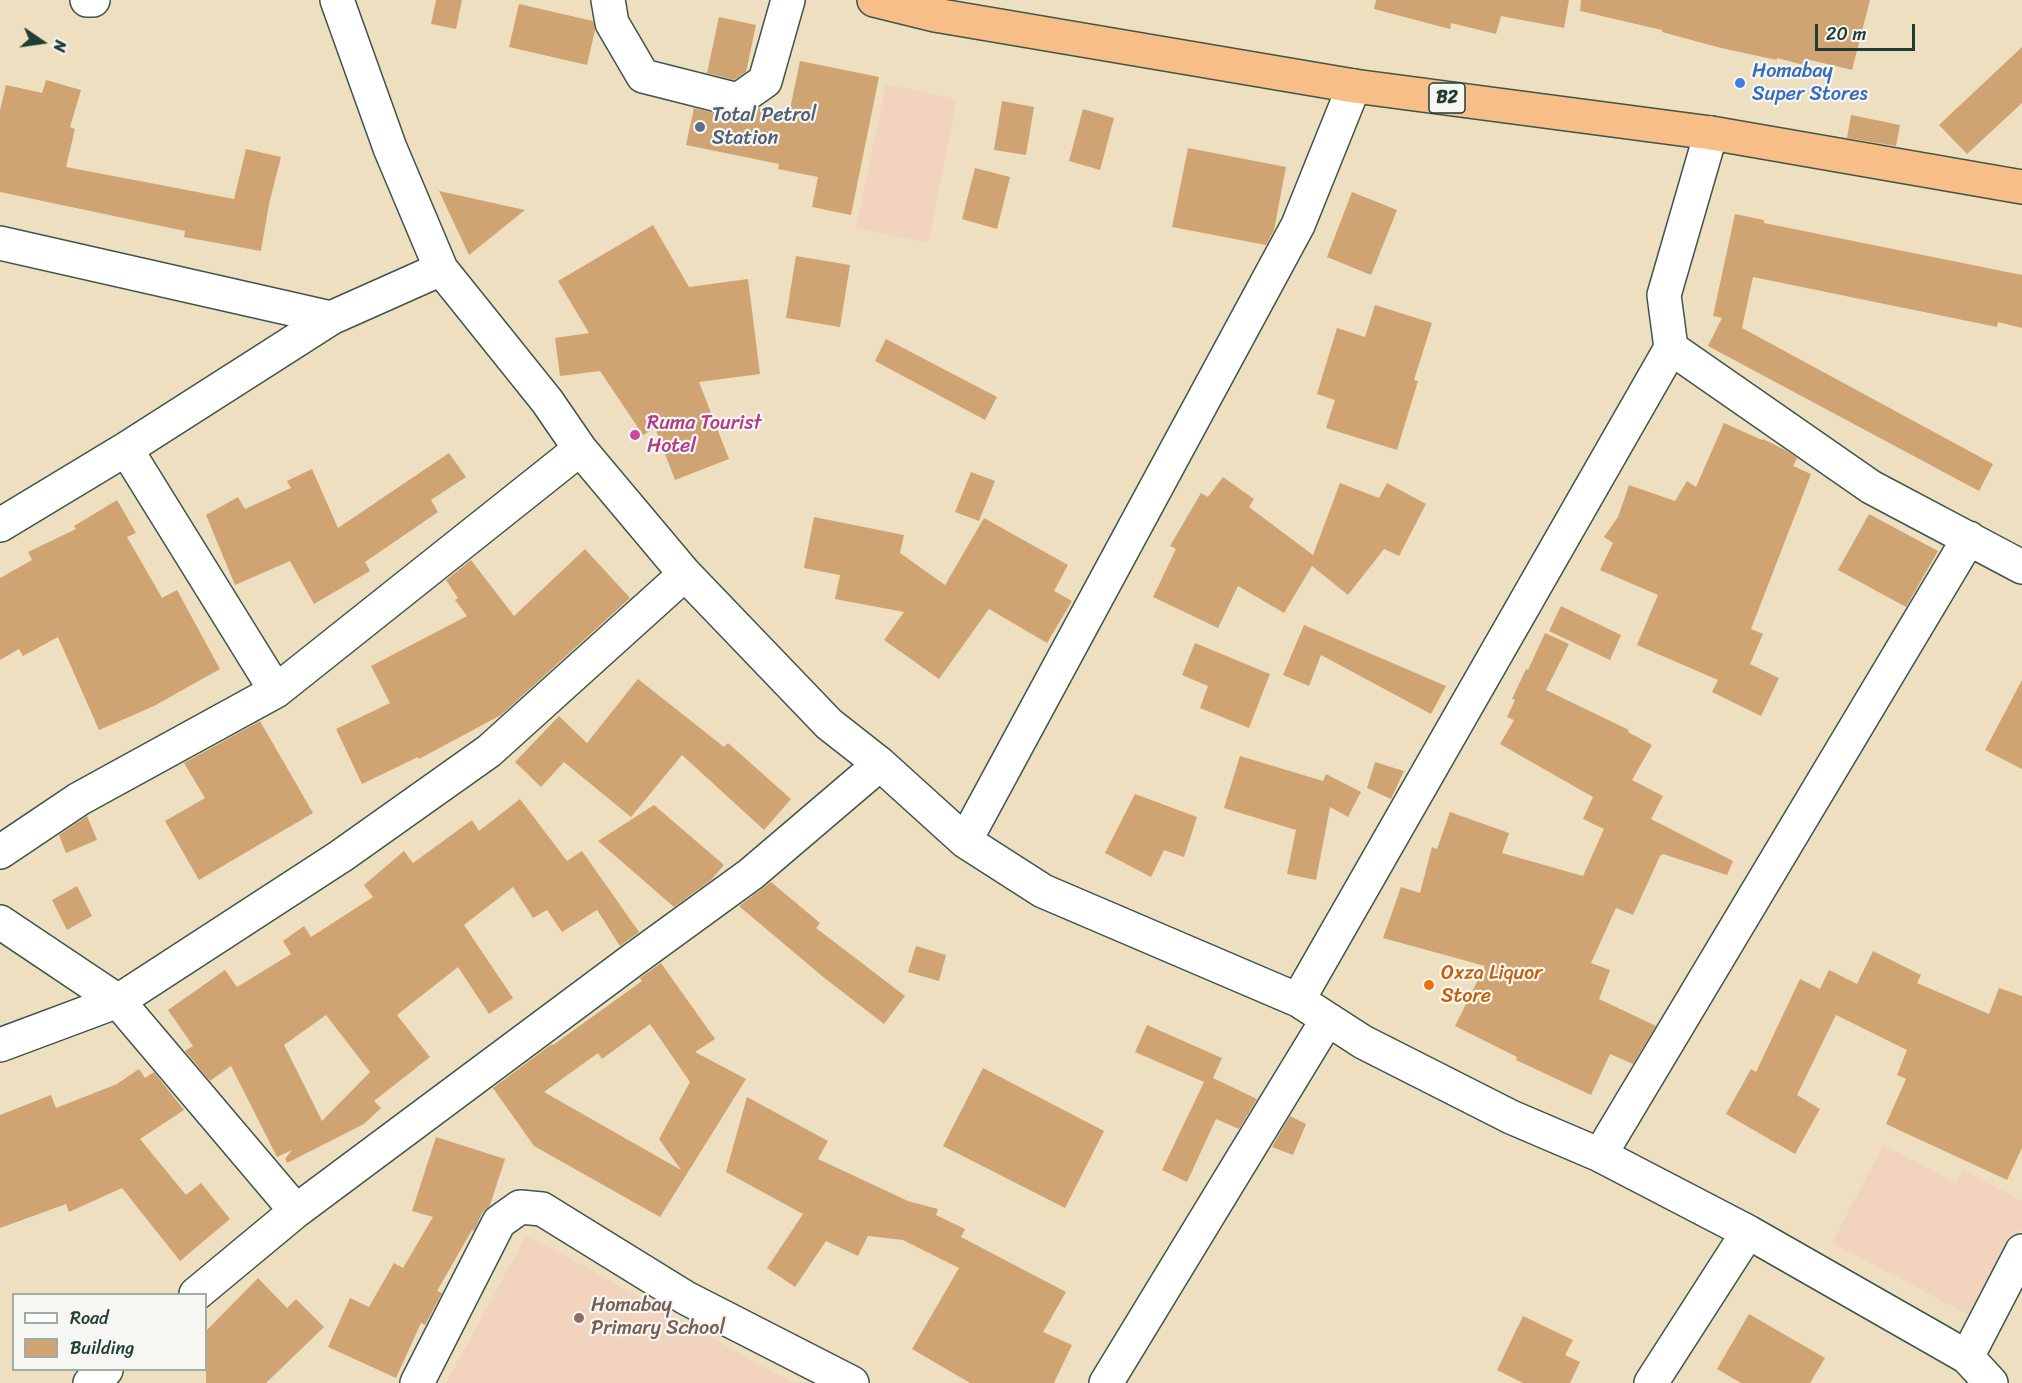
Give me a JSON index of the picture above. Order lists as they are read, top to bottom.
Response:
{
  "streets": {
    "highway": ["B2"]
  },
  "places": [
    "Homabay Super Stores",
    "Total Petrol Station",
    "Ruma Tourist Hotel",
    "Oxza Liquor Store",
    "Homabay Primary School"
  ],
  "legend": ["Road", "Building"],
  "scale_bar": "20 m",
  "north": "right"
}
